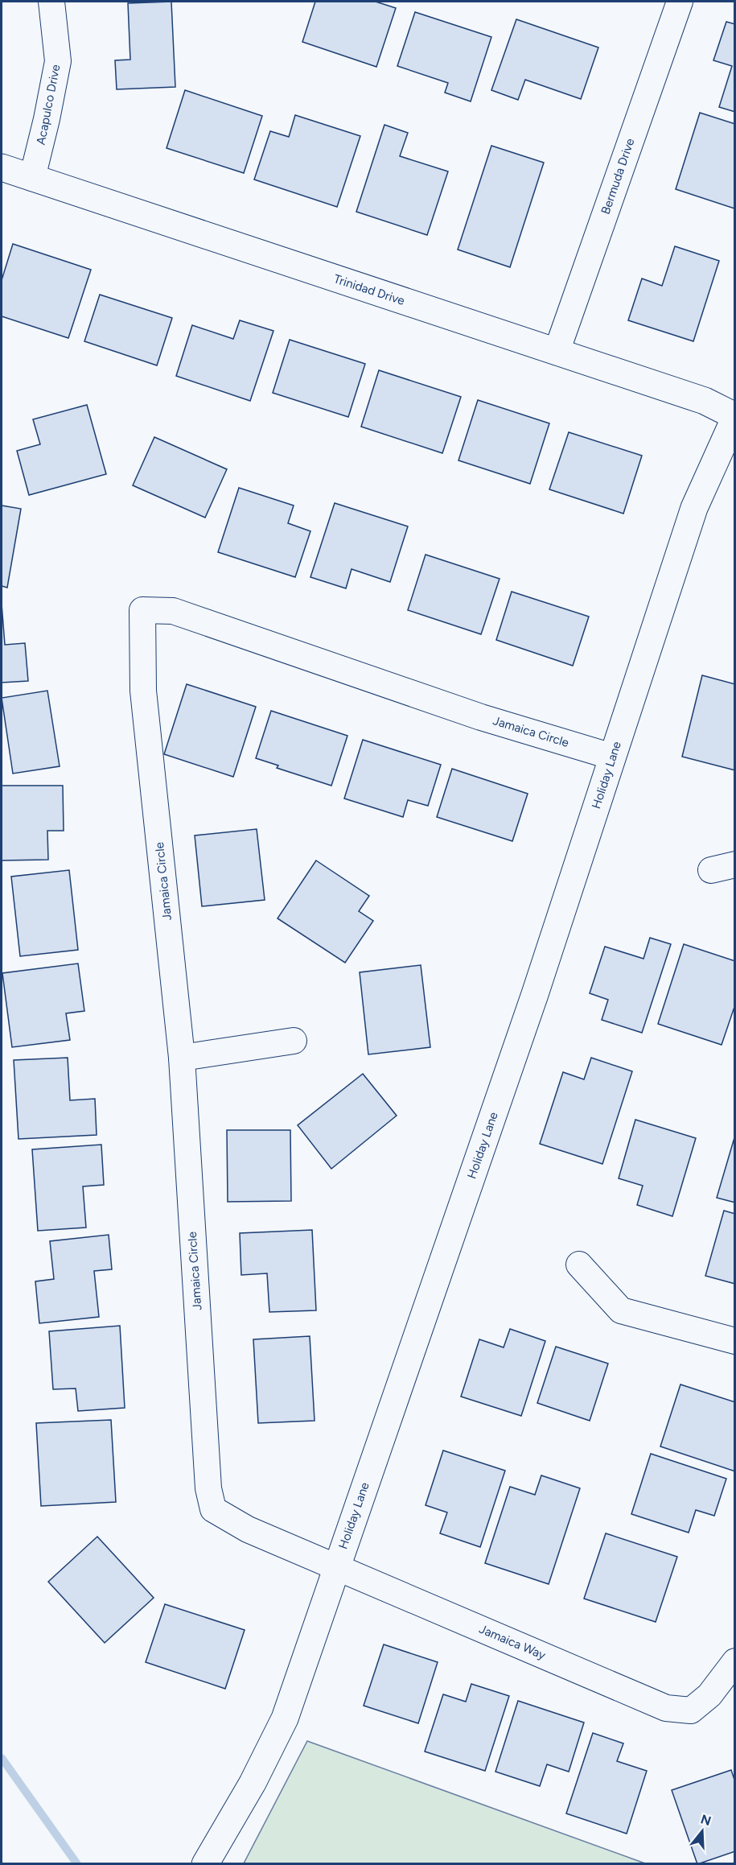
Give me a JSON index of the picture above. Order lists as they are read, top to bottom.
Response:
{
  "streets": {
    "street": [
      "Acapulco Drive",
      "Bermuda Drive",
      "Trinidad Drive",
      "Jamaica Circle",
      "Holiday Lane",
      "Jamaica Way"
    ]
  },
  "crossings": [
    ["Acapulco Drive", "Trinidad Drive"],
    ["Bermuda Drive", "Trinidad Drive"],
    ["Trinidad Drive", "Holiday Lane"],
    ["Jamaica Circle", "Holiday Lane"],
    ["Jamaica Circle", "Jamaica Way"],
    ["Holiday Lane", "Jamaica Way"]
  ],
  "north": "top"
}
